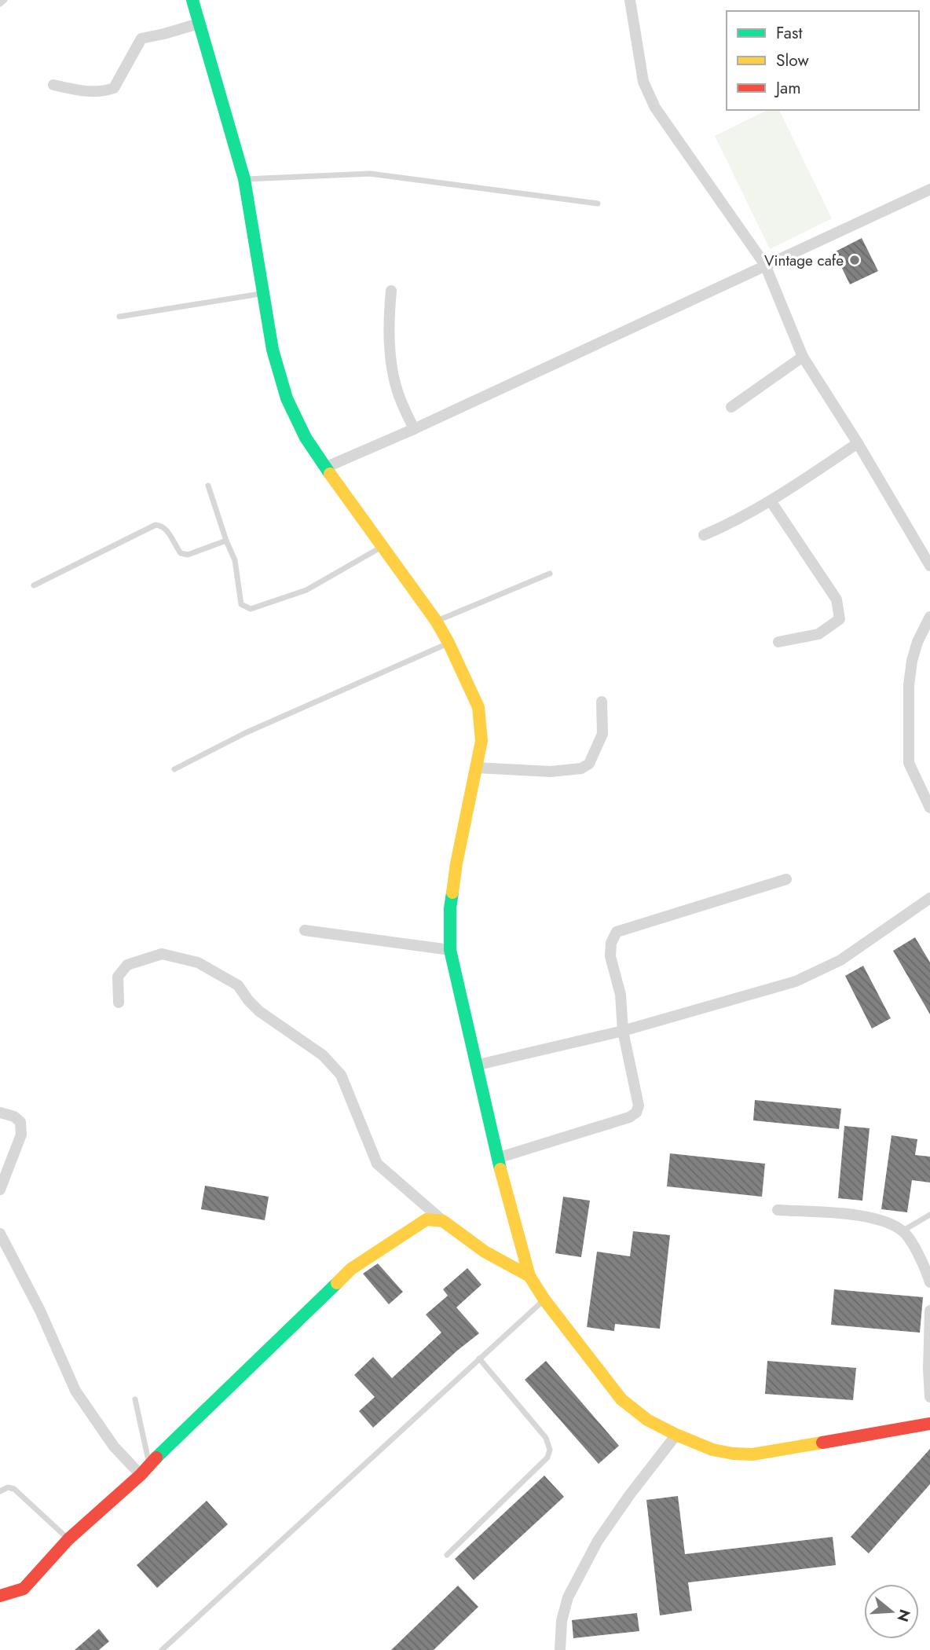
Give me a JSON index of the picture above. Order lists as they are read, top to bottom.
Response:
{
  "places": ["Vintage cafe"],
  "legend": ["Fast", "Slow", "Jam"],
  "north": "right"
}
